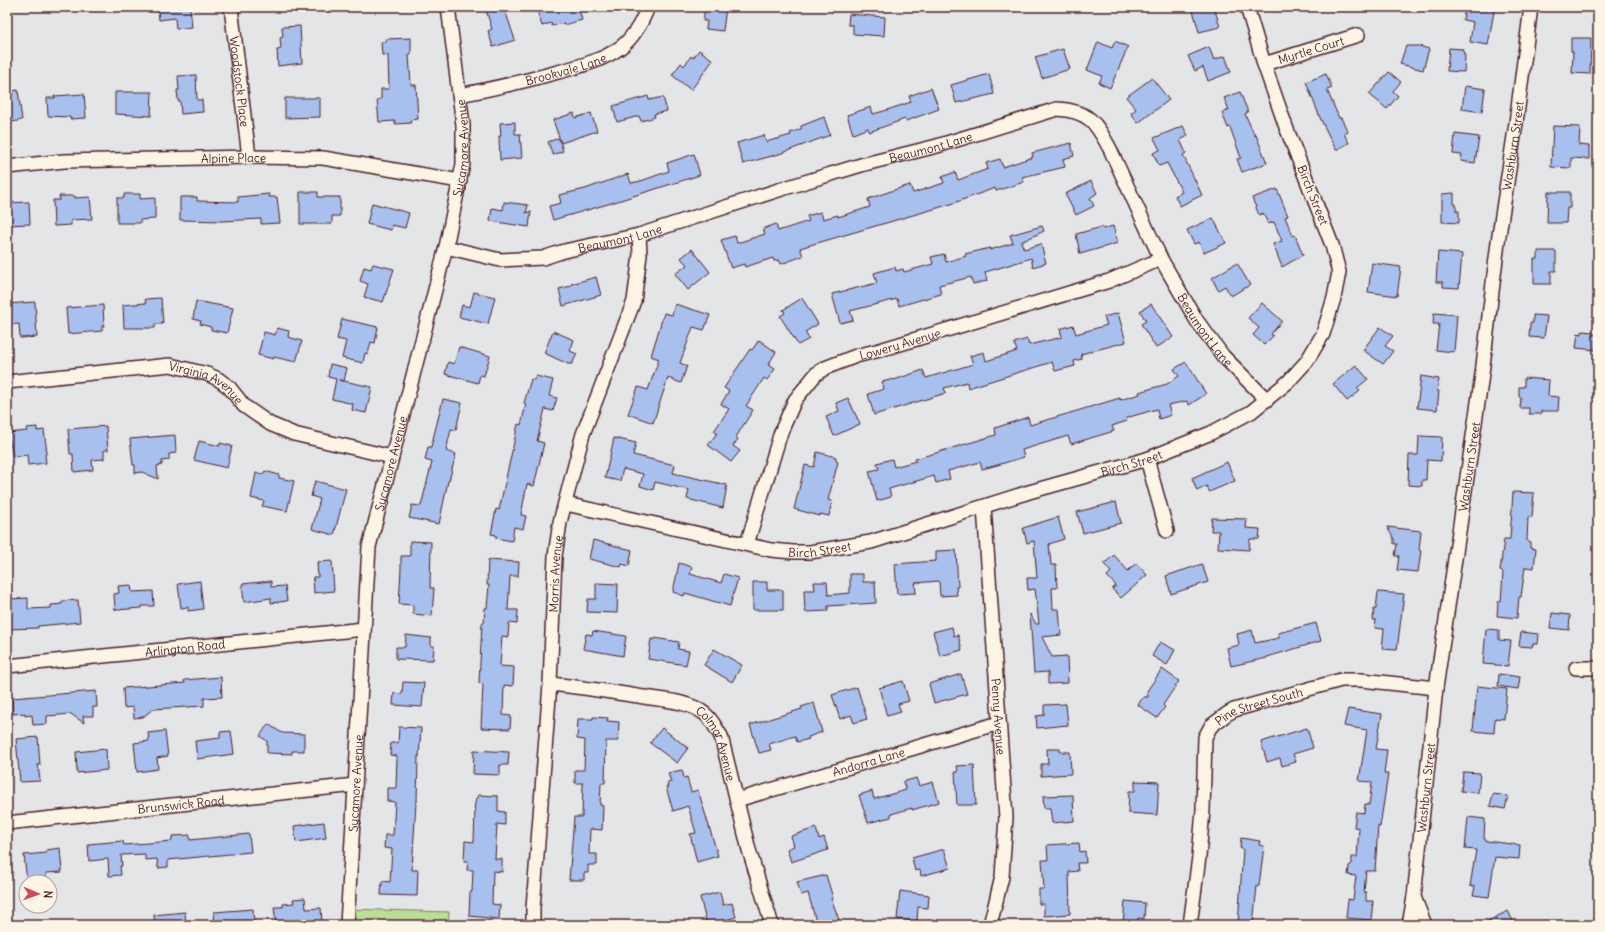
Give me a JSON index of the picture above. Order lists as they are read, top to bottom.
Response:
{
  "streets": {
    "street": [
      "Myrtle Court",
      "Brookvale Lane",
      "Woodstock Place",
      "Beaumont Lane",
      "Washburn Street",
      "Sycamore Avenue",
      "Alpine Place",
      "Birch Street",
      "Lowery Avenue",
      "Virginia Avenue",
      "Morris Avenue",
      "Arlington Road",
      "Pine Street South",
      "Penny Avenue",
      "Colmar Avenue",
      "Andorra Lane",
      "Brunswick Road"
    ]
  },
  "crossings": [
    ["Myrtle Court", "Birch Street"],
    ["Brookvale Lane", "Sycamore Avenue"],
    ["Woodstock Place", "Alpine Place"],
    ["Beaumont Lane", "Sycamore Avenue"],
    ["Beaumont Lane", "Birch Street"],
    ["Beaumont Lane", "Lowery Avenue"],
    ["Beaumont Lane", "Morris Avenue"],
    ["Washburn Street", "Pine Street South"],
    ["Sycamore Avenue", "Alpine Place"],
    ["Sycamore Avenue", "Virginia Avenue"],
    ["Sycamore Avenue", "Arlington Road"],
    ["Sycamore Avenue", "Brunswick Road"],
    ["Birch Street", "Lowery Avenue"],
    ["Birch Street", "Morris Avenue"],
    ["Birch Street", "Penny Avenue"],
    ["Morris Avenue", "Colmar Avenue"],
    ["Penny Avenue", "Andorra Lane"],
    ["Colmar Avenue", "Andorra Lane"]
  ],
  "north": "right"
}
